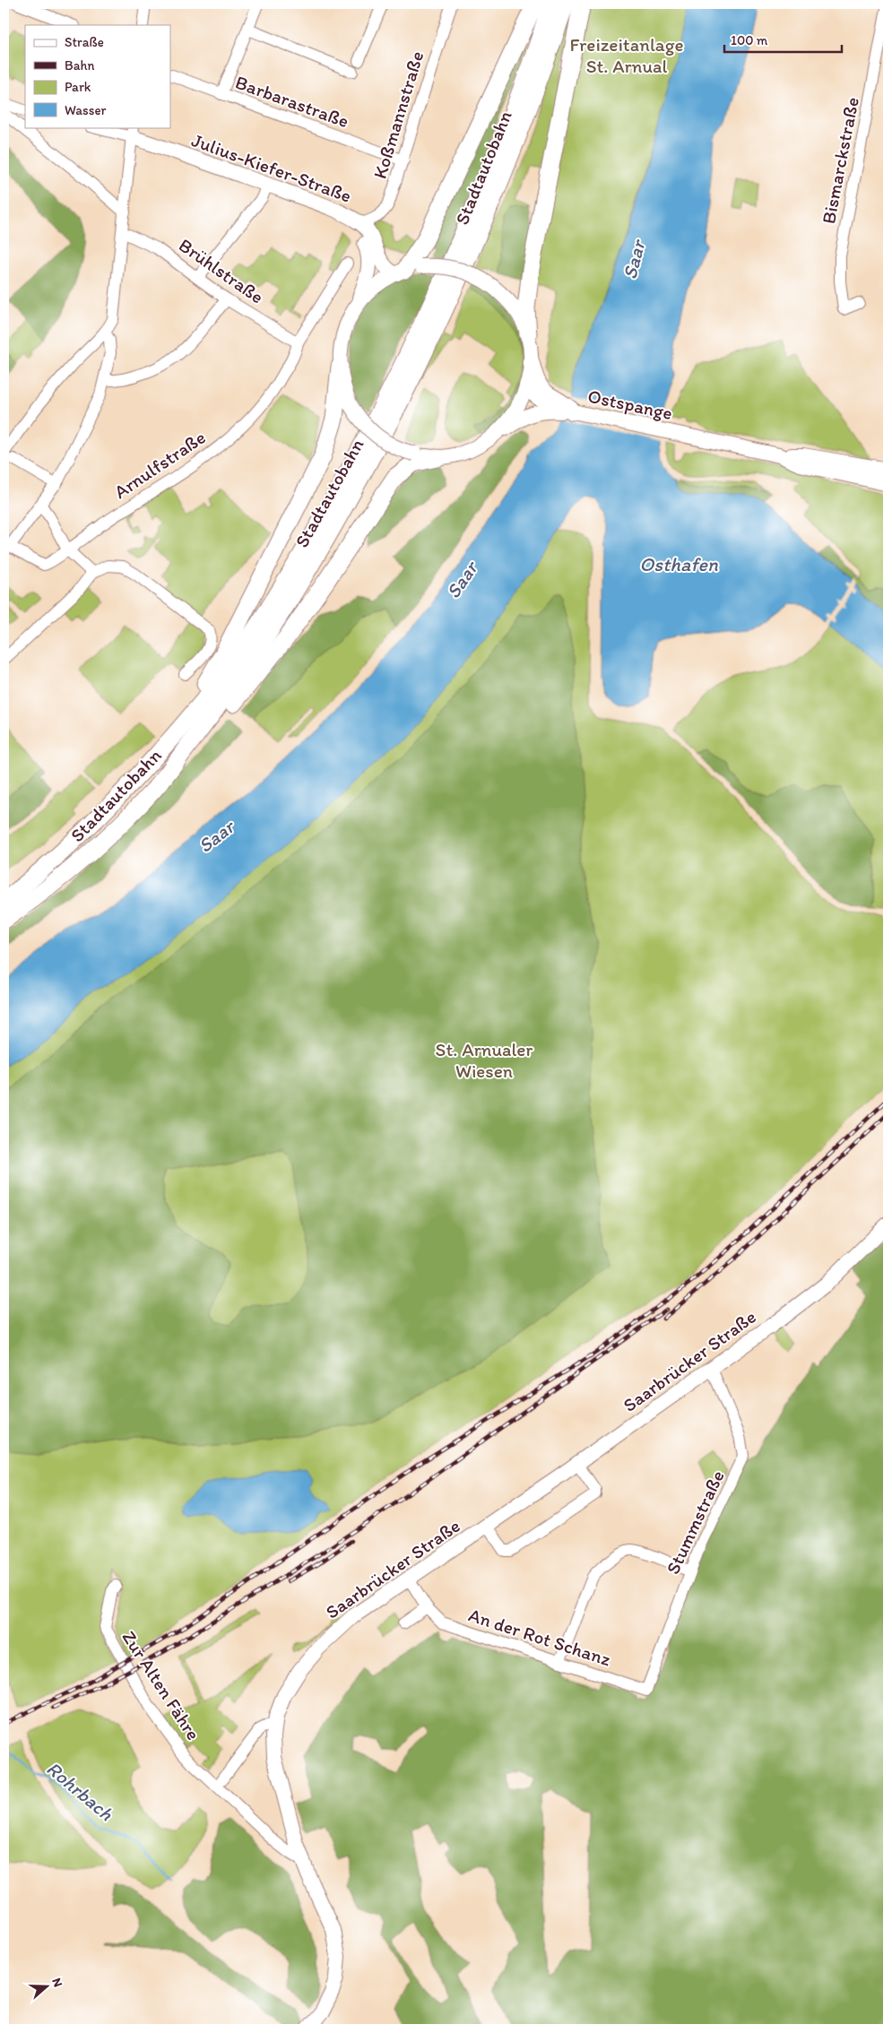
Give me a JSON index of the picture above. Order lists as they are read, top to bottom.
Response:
{
  "streets": {
    "highway": ["Stadtautobahn"],
    "main road": ["Julius-Kiefer-Straße", "Ostspange", "Saarbrücker Straße"],
    "street": [
      "Barbarastraße",
      "Koßmannstraße",
      "Bismarckstraße",
      "Brühlstraße",
      "Arnulfstraße",
      "Stummstraße",
      "An der Rot Schanz",
      "Zur Alten Fähre"
    ]
  },
  "crossings": [
    ["Barbarastraße", "Koßmannstraße"],
    ["Koßmannstraße", "Julius-Kiefer-Straße"],
    ["Brühlstraße", "Arnulfstraße"],
    ["Saarbrücker Straße", "Stummstraße"],
    ["Saarbrücker Straße", "An der Rot Schanz"],
    ["Saarbrücker Straße", "Zur Alten Fähre"],
    ["Stummstraße", "An der Rot Schanz"]
  ],
  "water": ["Saar", "Osthafen", "Rohrbach"],
  "parks": ["Freizeitanlage St. Arnual", "St. Arnualer Wiesen"],
  "legend": [
    "Straße",
    "Bahn",
    "Park",
    "Wasser"
  ],
  "scale_bar": "100 m",
  "north": "right"
}
